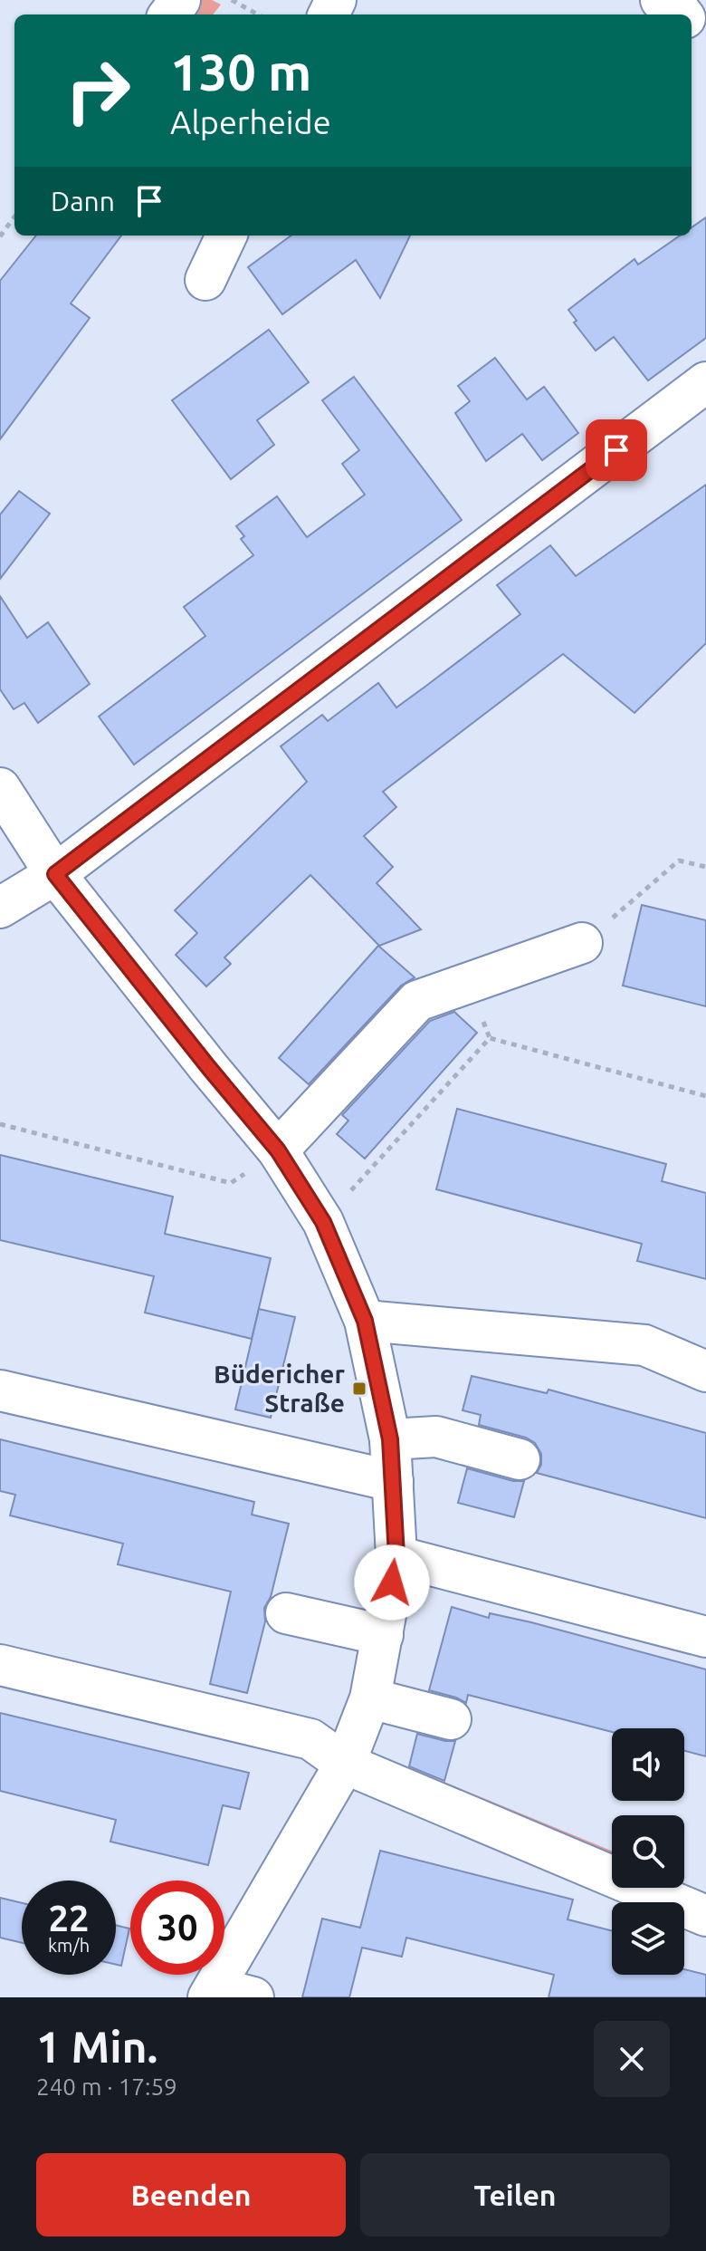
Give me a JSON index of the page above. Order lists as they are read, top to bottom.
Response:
{
  "places": {
    "transit": ["Büdericher Straße"]
  },
  "page": {
    "turn": ["130 m", "Alperheide"],
    "then": "Dann",
    "speed": "22 km/h",
    "limit": "30",
    "heading": ["1 Min.", "240 m · 17:59"],
    "buttons": ["Beenden", "Teilen"]
  }
}
